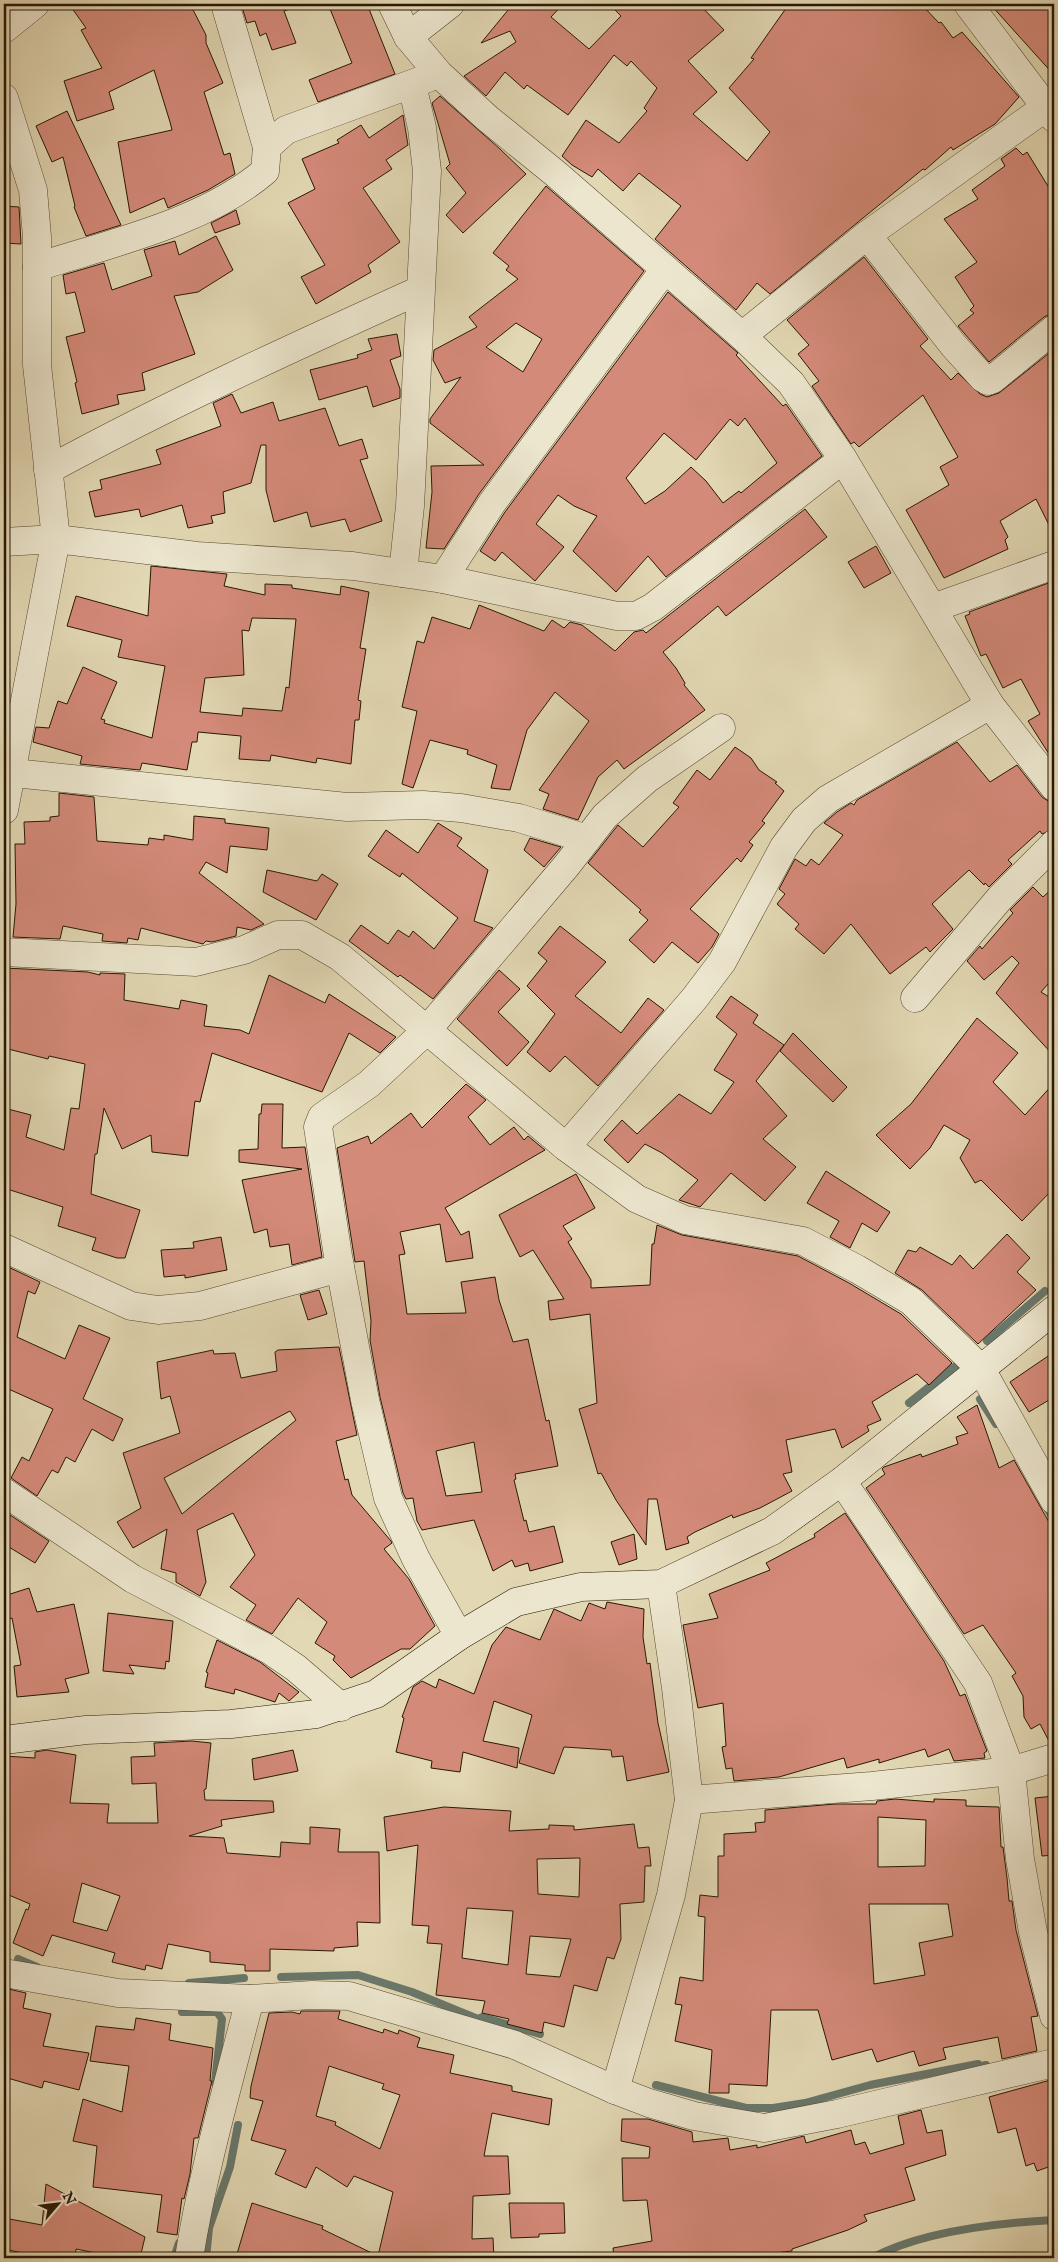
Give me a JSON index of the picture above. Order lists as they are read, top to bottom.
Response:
{
  "north": "top right"
}
